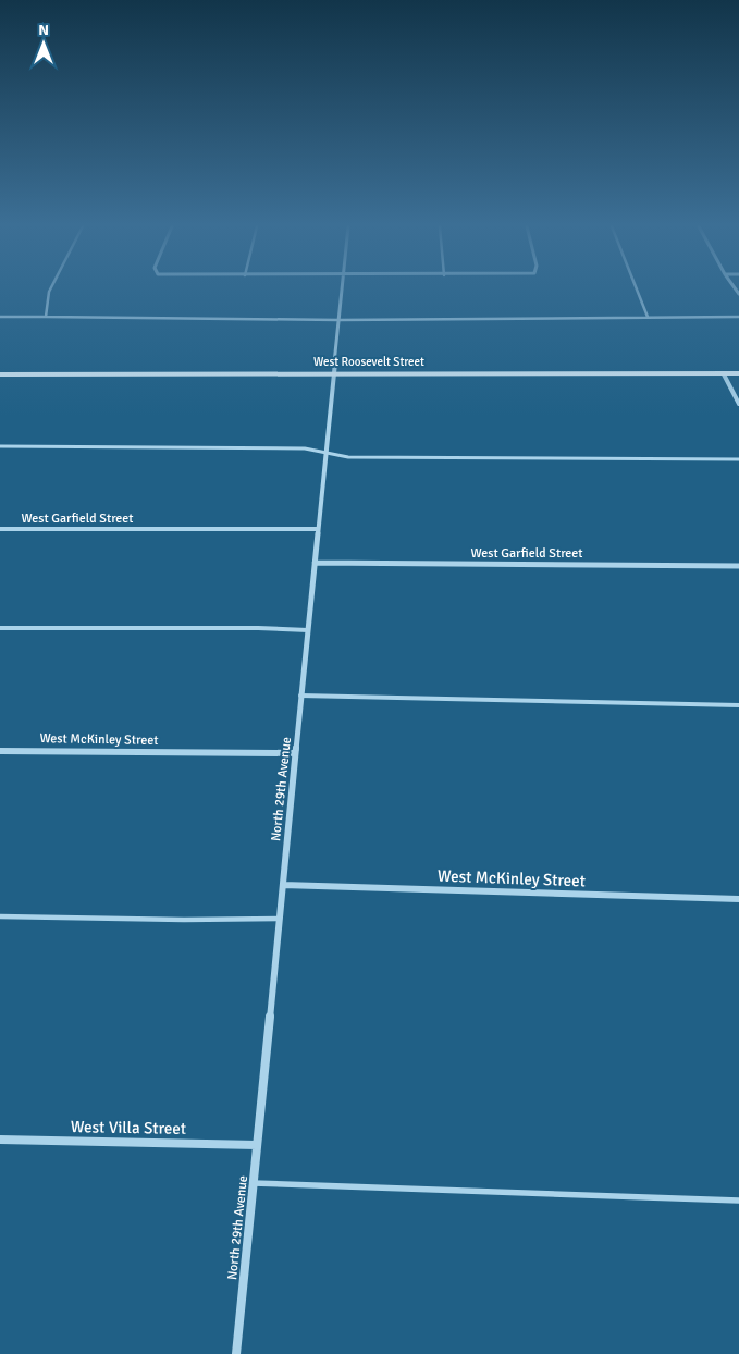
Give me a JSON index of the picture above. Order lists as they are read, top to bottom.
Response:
{
  "streets": {
    "street": [
      "West Roosevelt Street",
      "West Garfield Street",
      "West McKinley Street",
      "North 29th Avenue",
      "West Villa Street"
    ]
  },
  "crossings": [
    ["West Roosevelt Street", "North 29th Avenue"],
    ["West Garfield Street", "North 29th Avenue"],
    ["West McKinley Street", "North 29th Avenue"],
    ["North 29th Avenue", "West Villa Street"]
  ],
  "north": "top"
}
